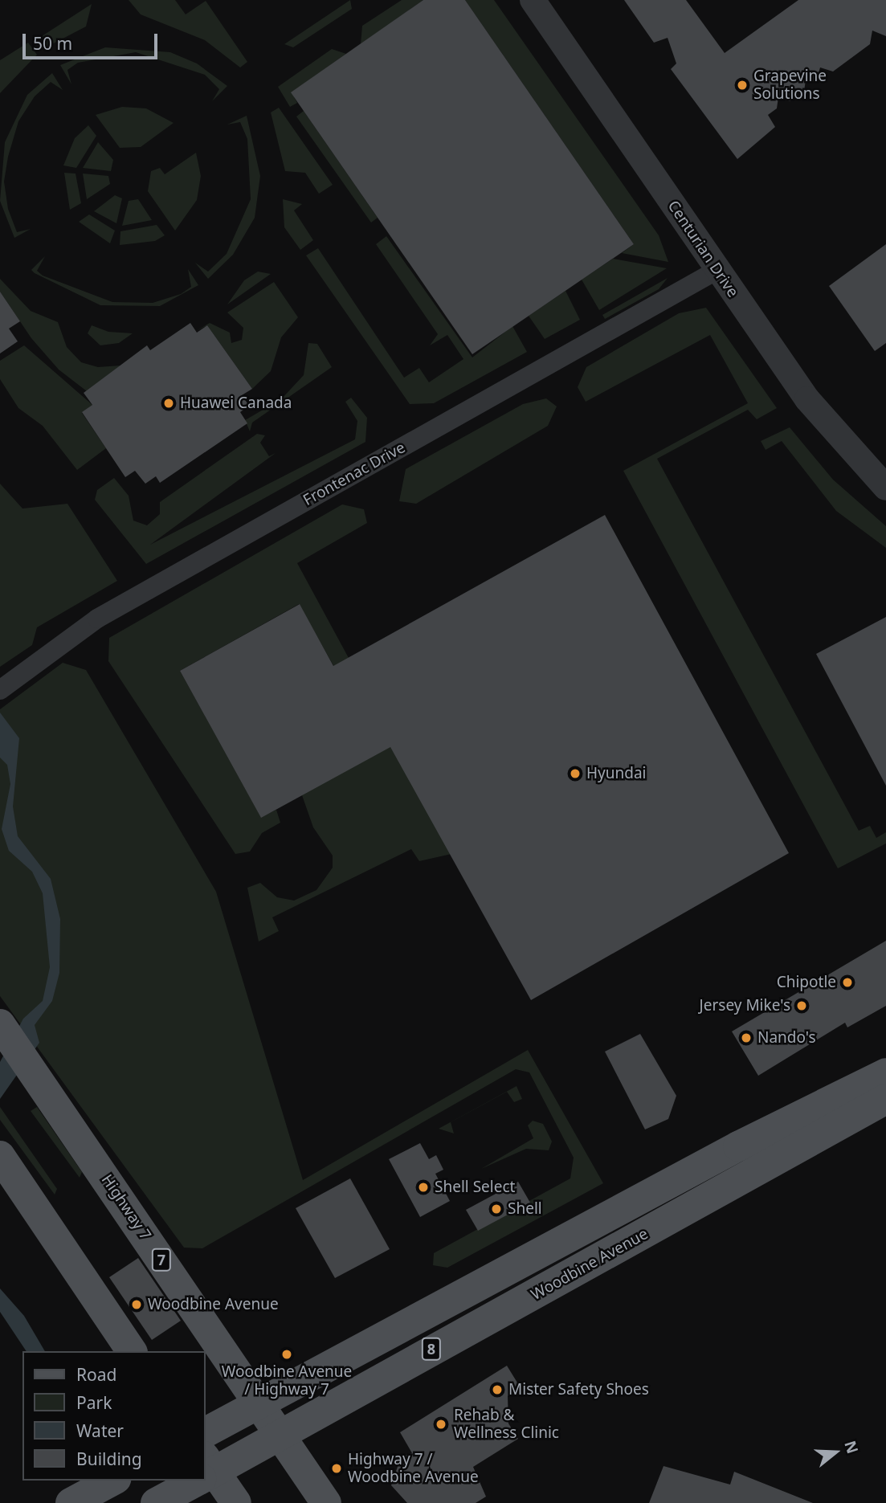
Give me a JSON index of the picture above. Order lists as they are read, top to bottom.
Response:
{
  "streets": {
    "main road": [
      "Highway 7",
      "7",
      "Woodbine Avenue",
      "8"
    ],
    "street": ["Centurian Drive", "Frontenac Drive"]
  },
  "crossings": [
    ["Centurian Drive", "Frontenac Drive"],
    ["Highway 7", "Woodbine Avenue"],
    ["Highway 7", "8"]
  ],
  "places": [
    "Grapevine Solutions",
    "Huawei Canada",
    "Hyundai",
    "Chipotle",
    "Jersey Mike's",
    "Nando's",
    "Shell Select",
    "Shell",
    "Woodbine Avenue",
    "Woodbine Avenue / Highway 7",
    "Mister Safety Shoes",
    "Rehab & Wellness Clinic",
    "Highway 7 / Woodbine Avenue"
  ],
  "legend": [
    "Road",
    "Park",
    "Water",
    "Building"
  ],
  "scale_bar": "50 m",
  "north": "right"
}
